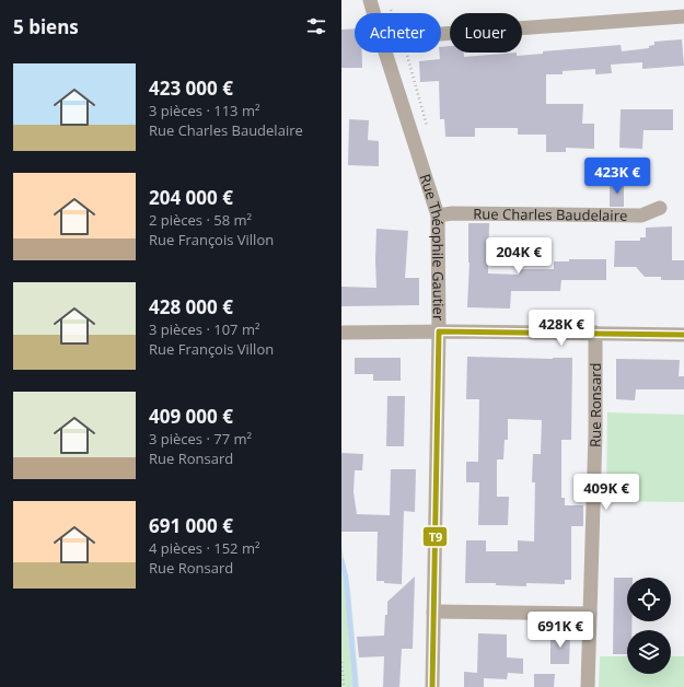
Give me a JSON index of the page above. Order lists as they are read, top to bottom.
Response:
{
  "streets": {
    "street": ["Rue Charles Baudelaire", "Rue Théophile Gautier", "Rue Ronsard"]
  },
  "crossings": [
    ["Rue Charles Baudelaire", "Rue Théophile Gautier"]
  ],
  "lines": ["transit line T9"],
  "page": {
    "heading": "5 biens",
    "chip": ["Acheter", "Louer"],
    "list": [
      {
        "name": "423 000 €",
        "note": "3 pièces · 113 m² · Rue Charles Baudelaire"
      },
      {
        "name": "204 000 €",
        "note": "2 pièces · 58 m² · Rue François Villon"
      },
      {
        "name": "428 000 €",
        "note": "3 pièces · 107 m² · Rue François Villon"
      },
      {
        "name": "409 000 €",
        "note": "3 pièces · 77 m² · Rue Ronsard"
      },
      {
        "name": "691 000 €",
        "note": "4 pièces · 152 m² · Rue Ronsard"
      }
    ],
    "price": [
      "423K €",
      "204K €",
      "428K €",
      "409K €",
      "691K €"
    ]
  }
}
